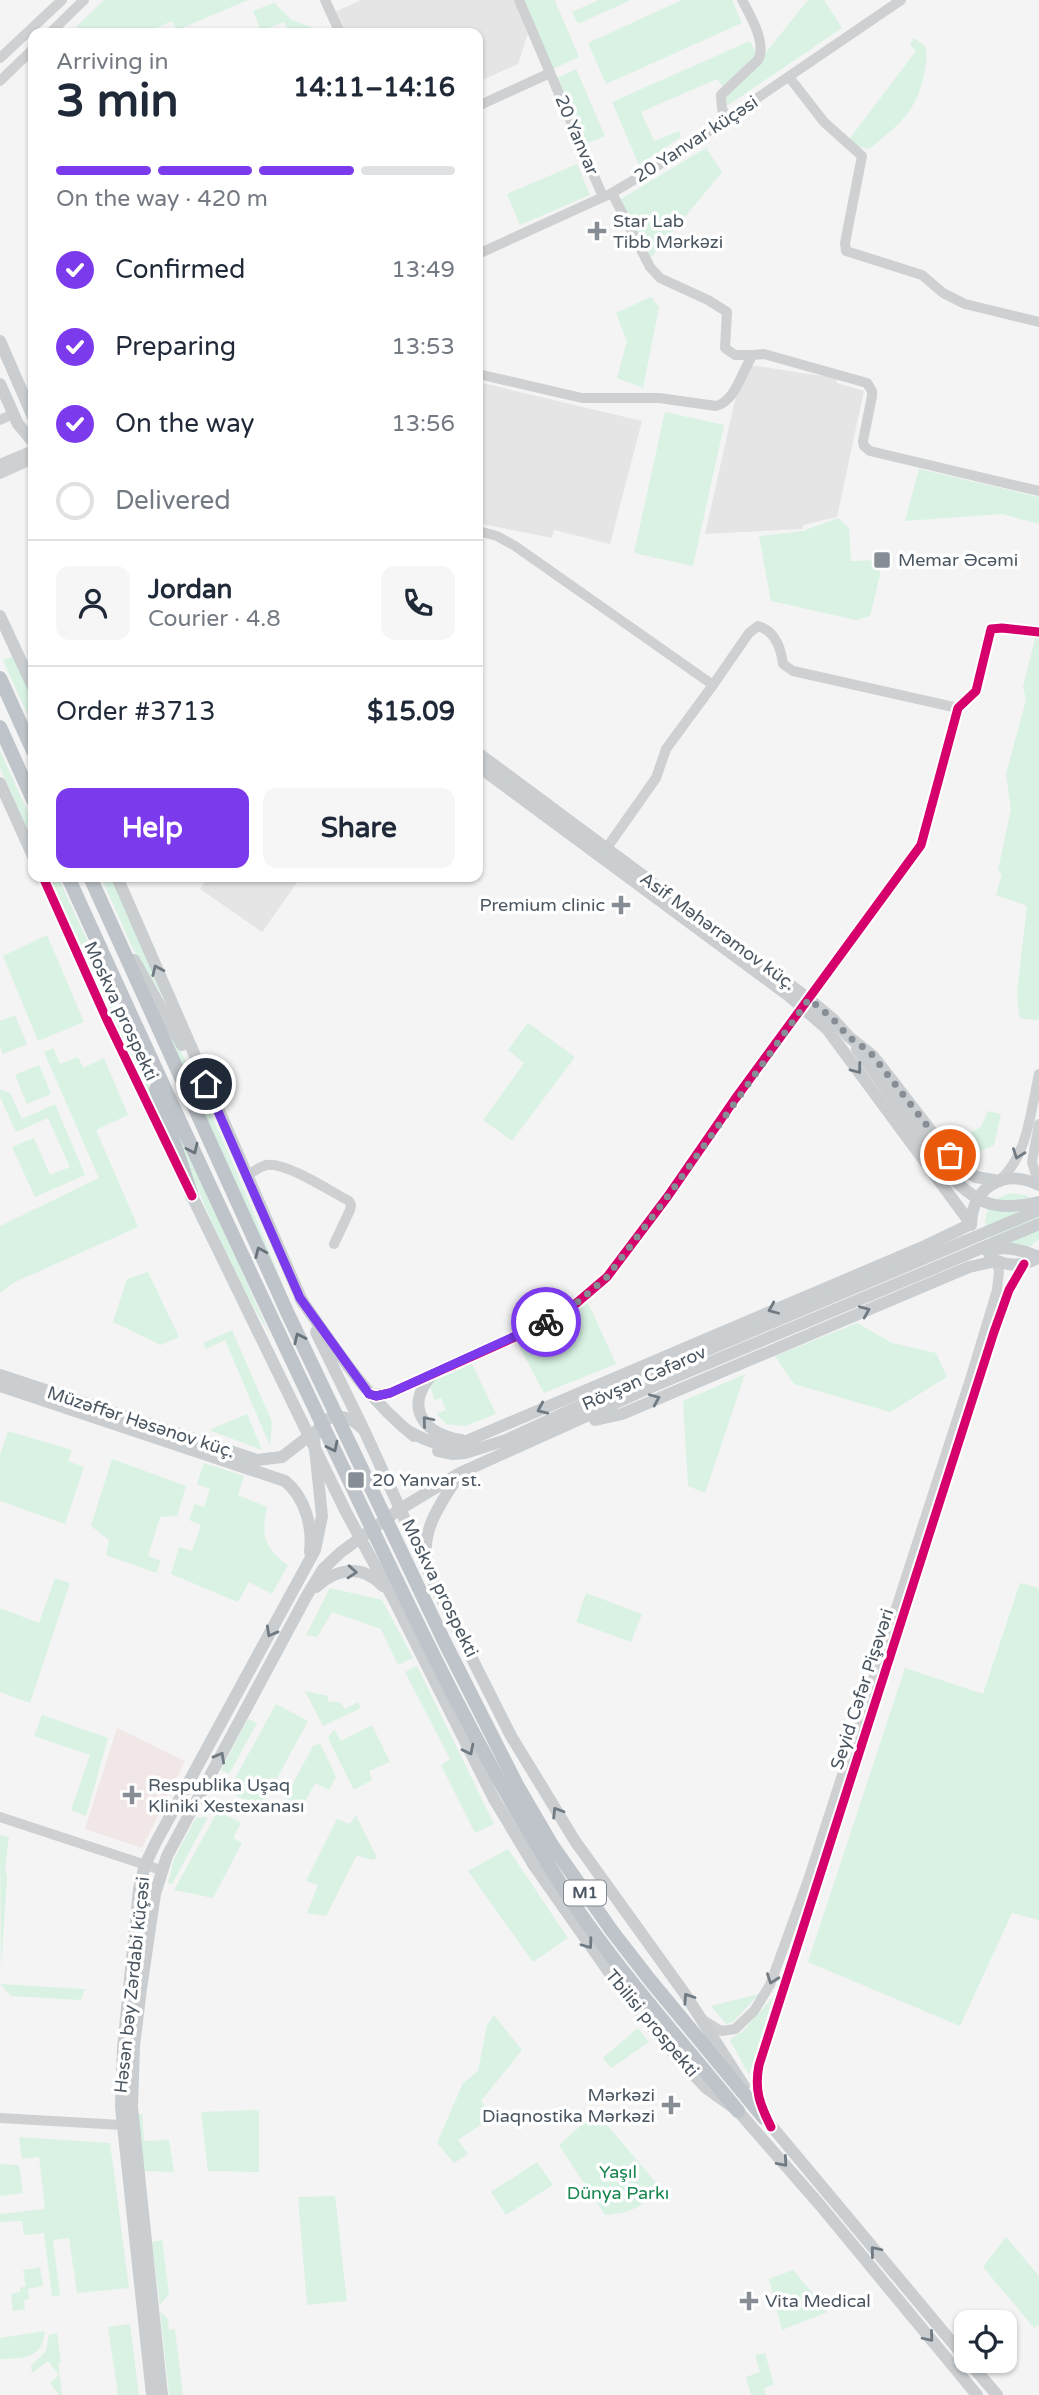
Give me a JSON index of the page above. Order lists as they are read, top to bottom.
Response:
{
  "streets": {
    "highway": ["Moskva prospekti", "M1"],
    "main road": [
      "Asif Məhərrəmov küç.",
      "Rövşən Cəfərov",
      "Müzəffər Həsənov küç.",
      "Həsən bəy Zərdabi küçəsi",
      "Tbilisi prospekti"
    ],
    "street": ["20 Yanvar", "20 Yanvar küçəsi", "Seyid Cəfər Pişəvəri"]
  },
  "crossings": [
    ["20 Yanvar", "20 Yanvar küçəsi"],
    ["Asif Məhərrəmov küç.", "Seyid Cəfər Pişəvəri"],
    ["Moskva prospekti", "Seyid Cəfər Pişəvəri"],
    ["Moskva prospekti", "Həsən bəy Zərdabi küçəsi"],
    ["Moskva prospekti", "Tbilisi prospekti"],
    ["Rövşən Cəfərov", "Həsən bəy Zərdabi küçəsi"],
    ["Müzəffər Həsənov küç.", "Həsən bəy Zərdabi küçəsi"],
    ["Seyid Cəfər Pişəvəri", "Tbilisi prospekti"]
  ],
  "parks": ["Yaşıl Dünya Parkı"],
  "places": {
    "health": [
      "Star Lab Tibb Mәrkәzi",
      "Premium clinic",
      "Respublika Uşaq Kliniki Xestexanası",
      "Mərkəzi Diaqnostika Mərkəzi",
      "Vita Medical"
    ],
    "transit": ["Memar Əcəmi", "20 Yanvar st."]
  },
  "page": {
    "heading": ["3 min", "Arriving in", "14:11–14:16"],
    "panel": [
      "Jordan",
      "Courier · 4.8",
      "Order #3713",
      "$15.09"
    ],
    "bar": "On the way · 420 m",
    "list": [
      ["Confirmed", "13:49"],
      ["Preparing", "13:53"],
      ["On the way", "13:56"],
      "Delivered"
    ],
    "buttons": ["Help", "Share"]
  }
}
